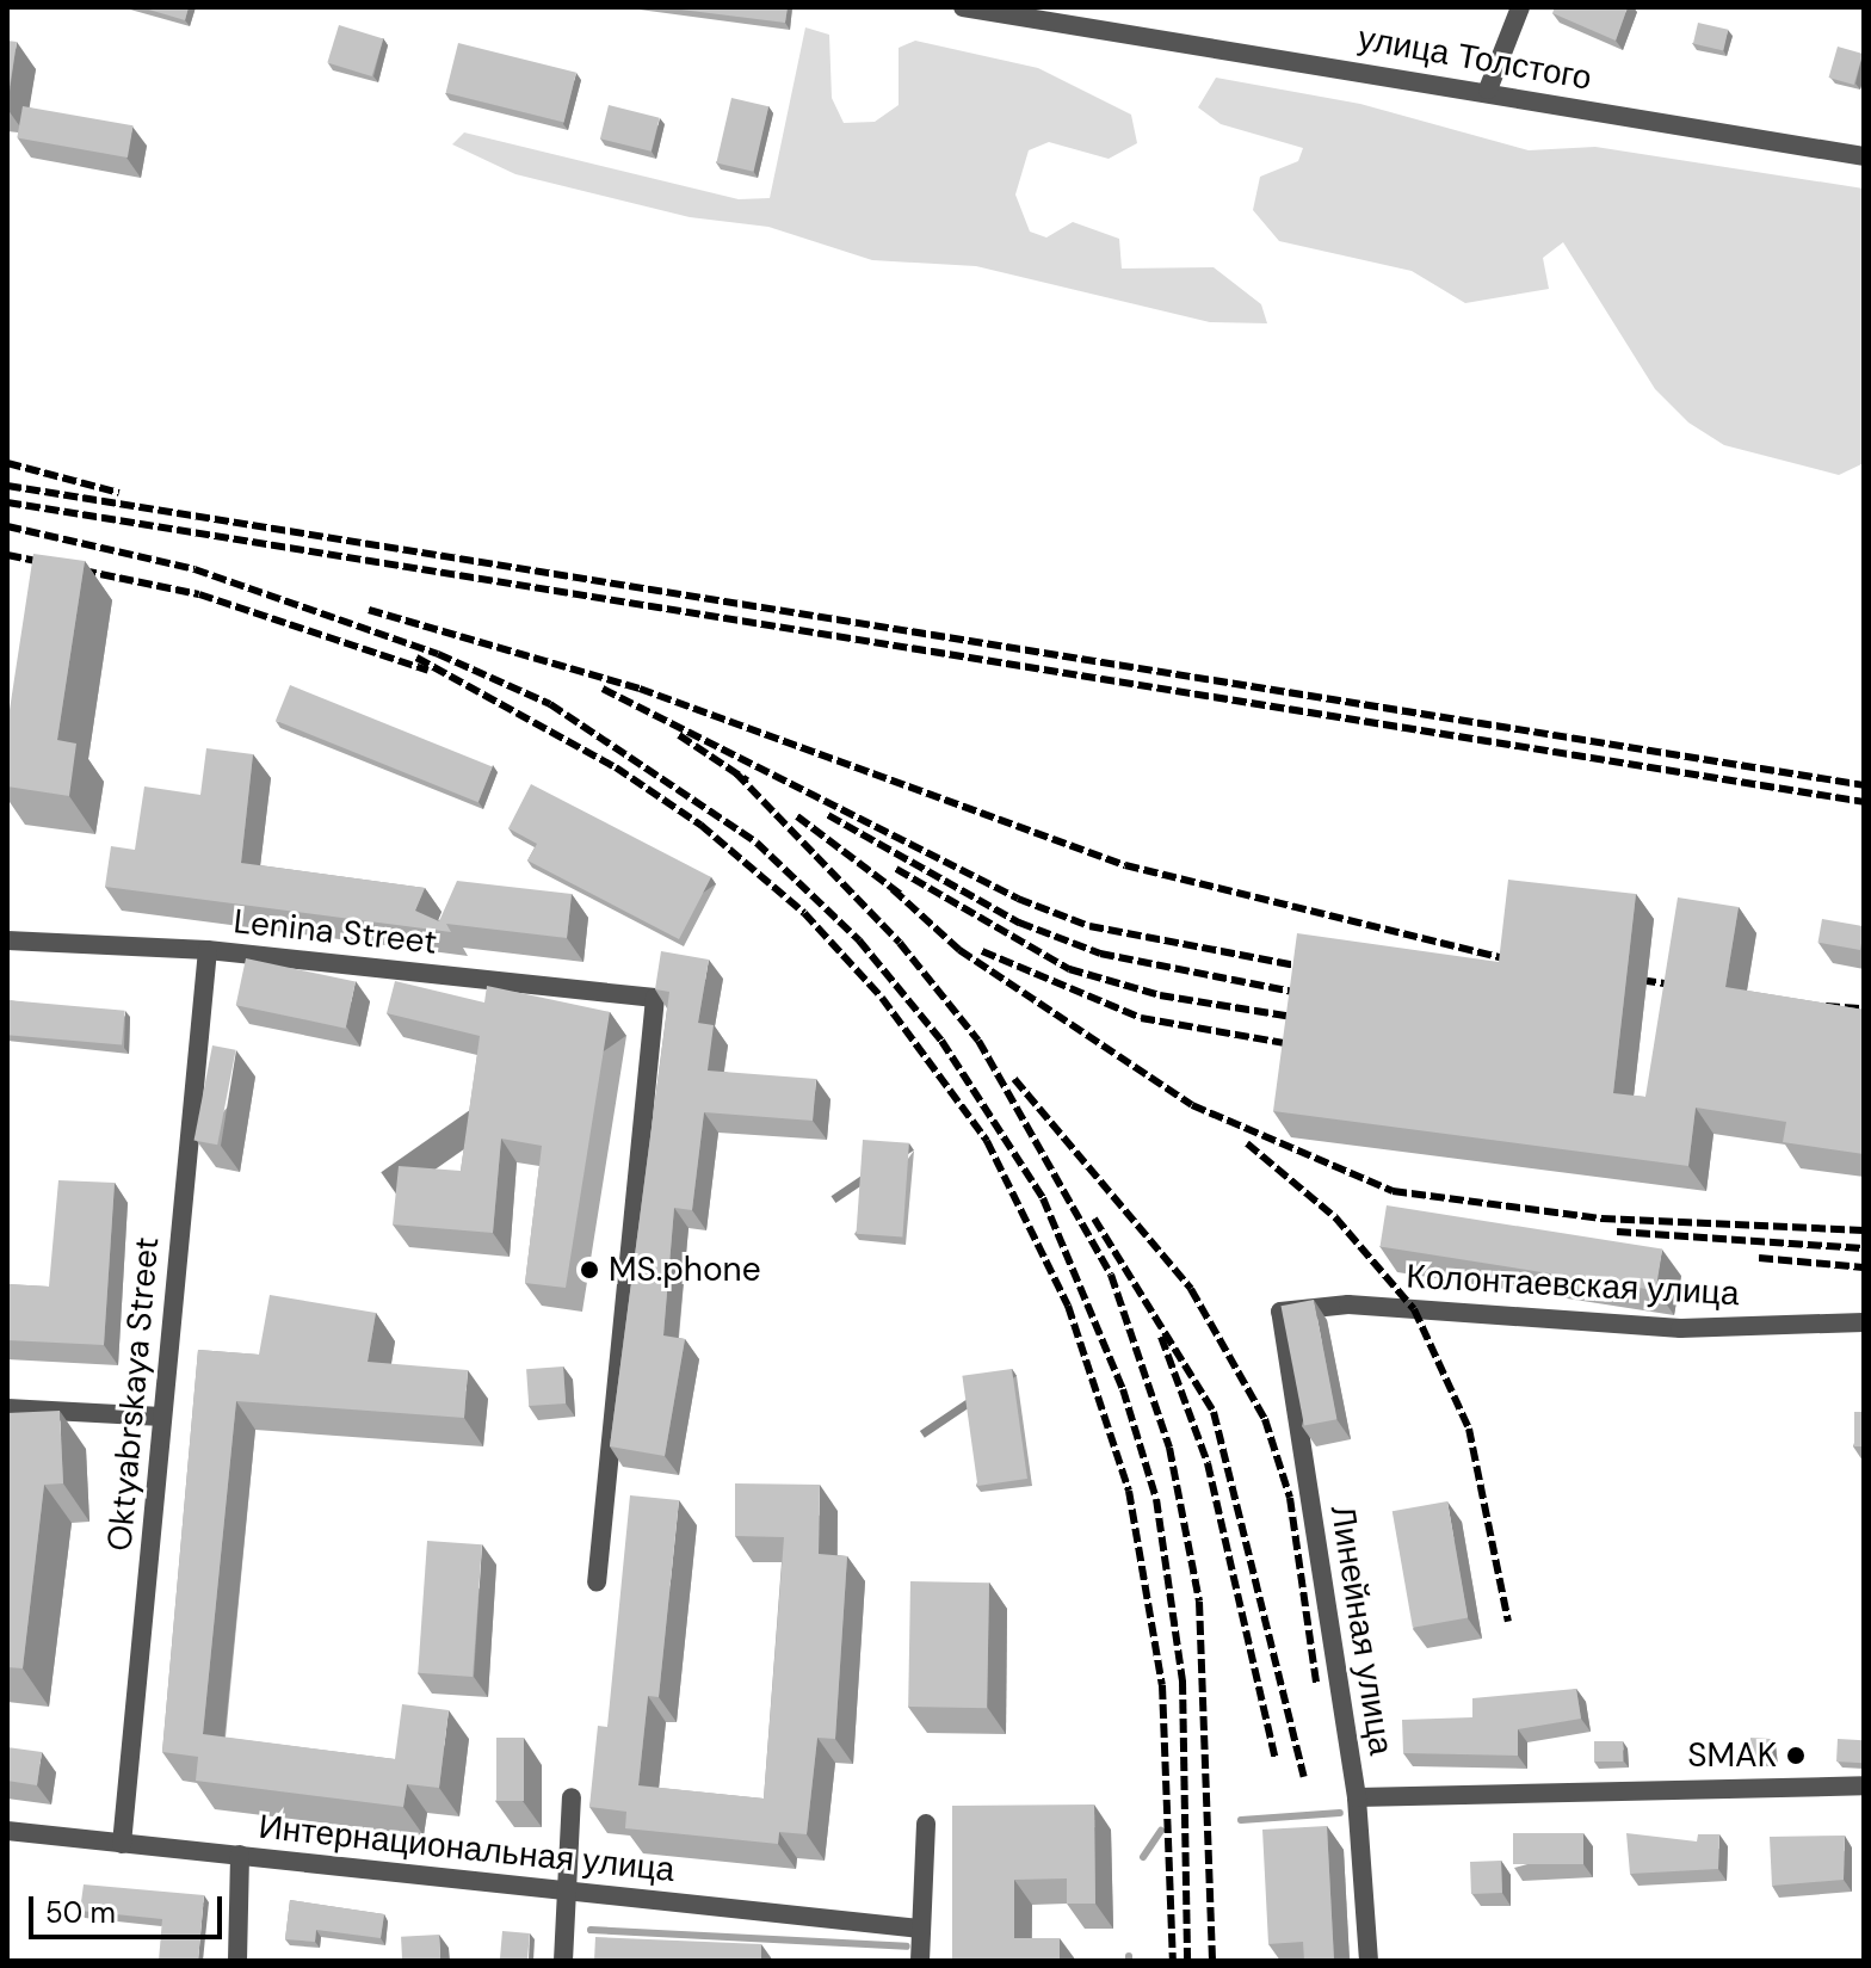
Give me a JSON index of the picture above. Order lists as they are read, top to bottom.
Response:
{
  "streets": {
    "street": [
      "улица Толстого",
      "Lenina Street",
      "Колонтаевская улица",
      "Oktyabrskaya Street",
      "Линейная улица",
      "Интернациональная улица"
    ]
  },
  "crossings": [
    ["Lenina Street", "Oktyabrskaya Street"],
    ["Колонтаевская улица", "Линейная улица"],
    ["Oktyabrskaya Street", "Интернациональная улица"]
  ],
  "places": ["MS.phone", "SMAK"],
  "scale_bar": "50 m"
}
